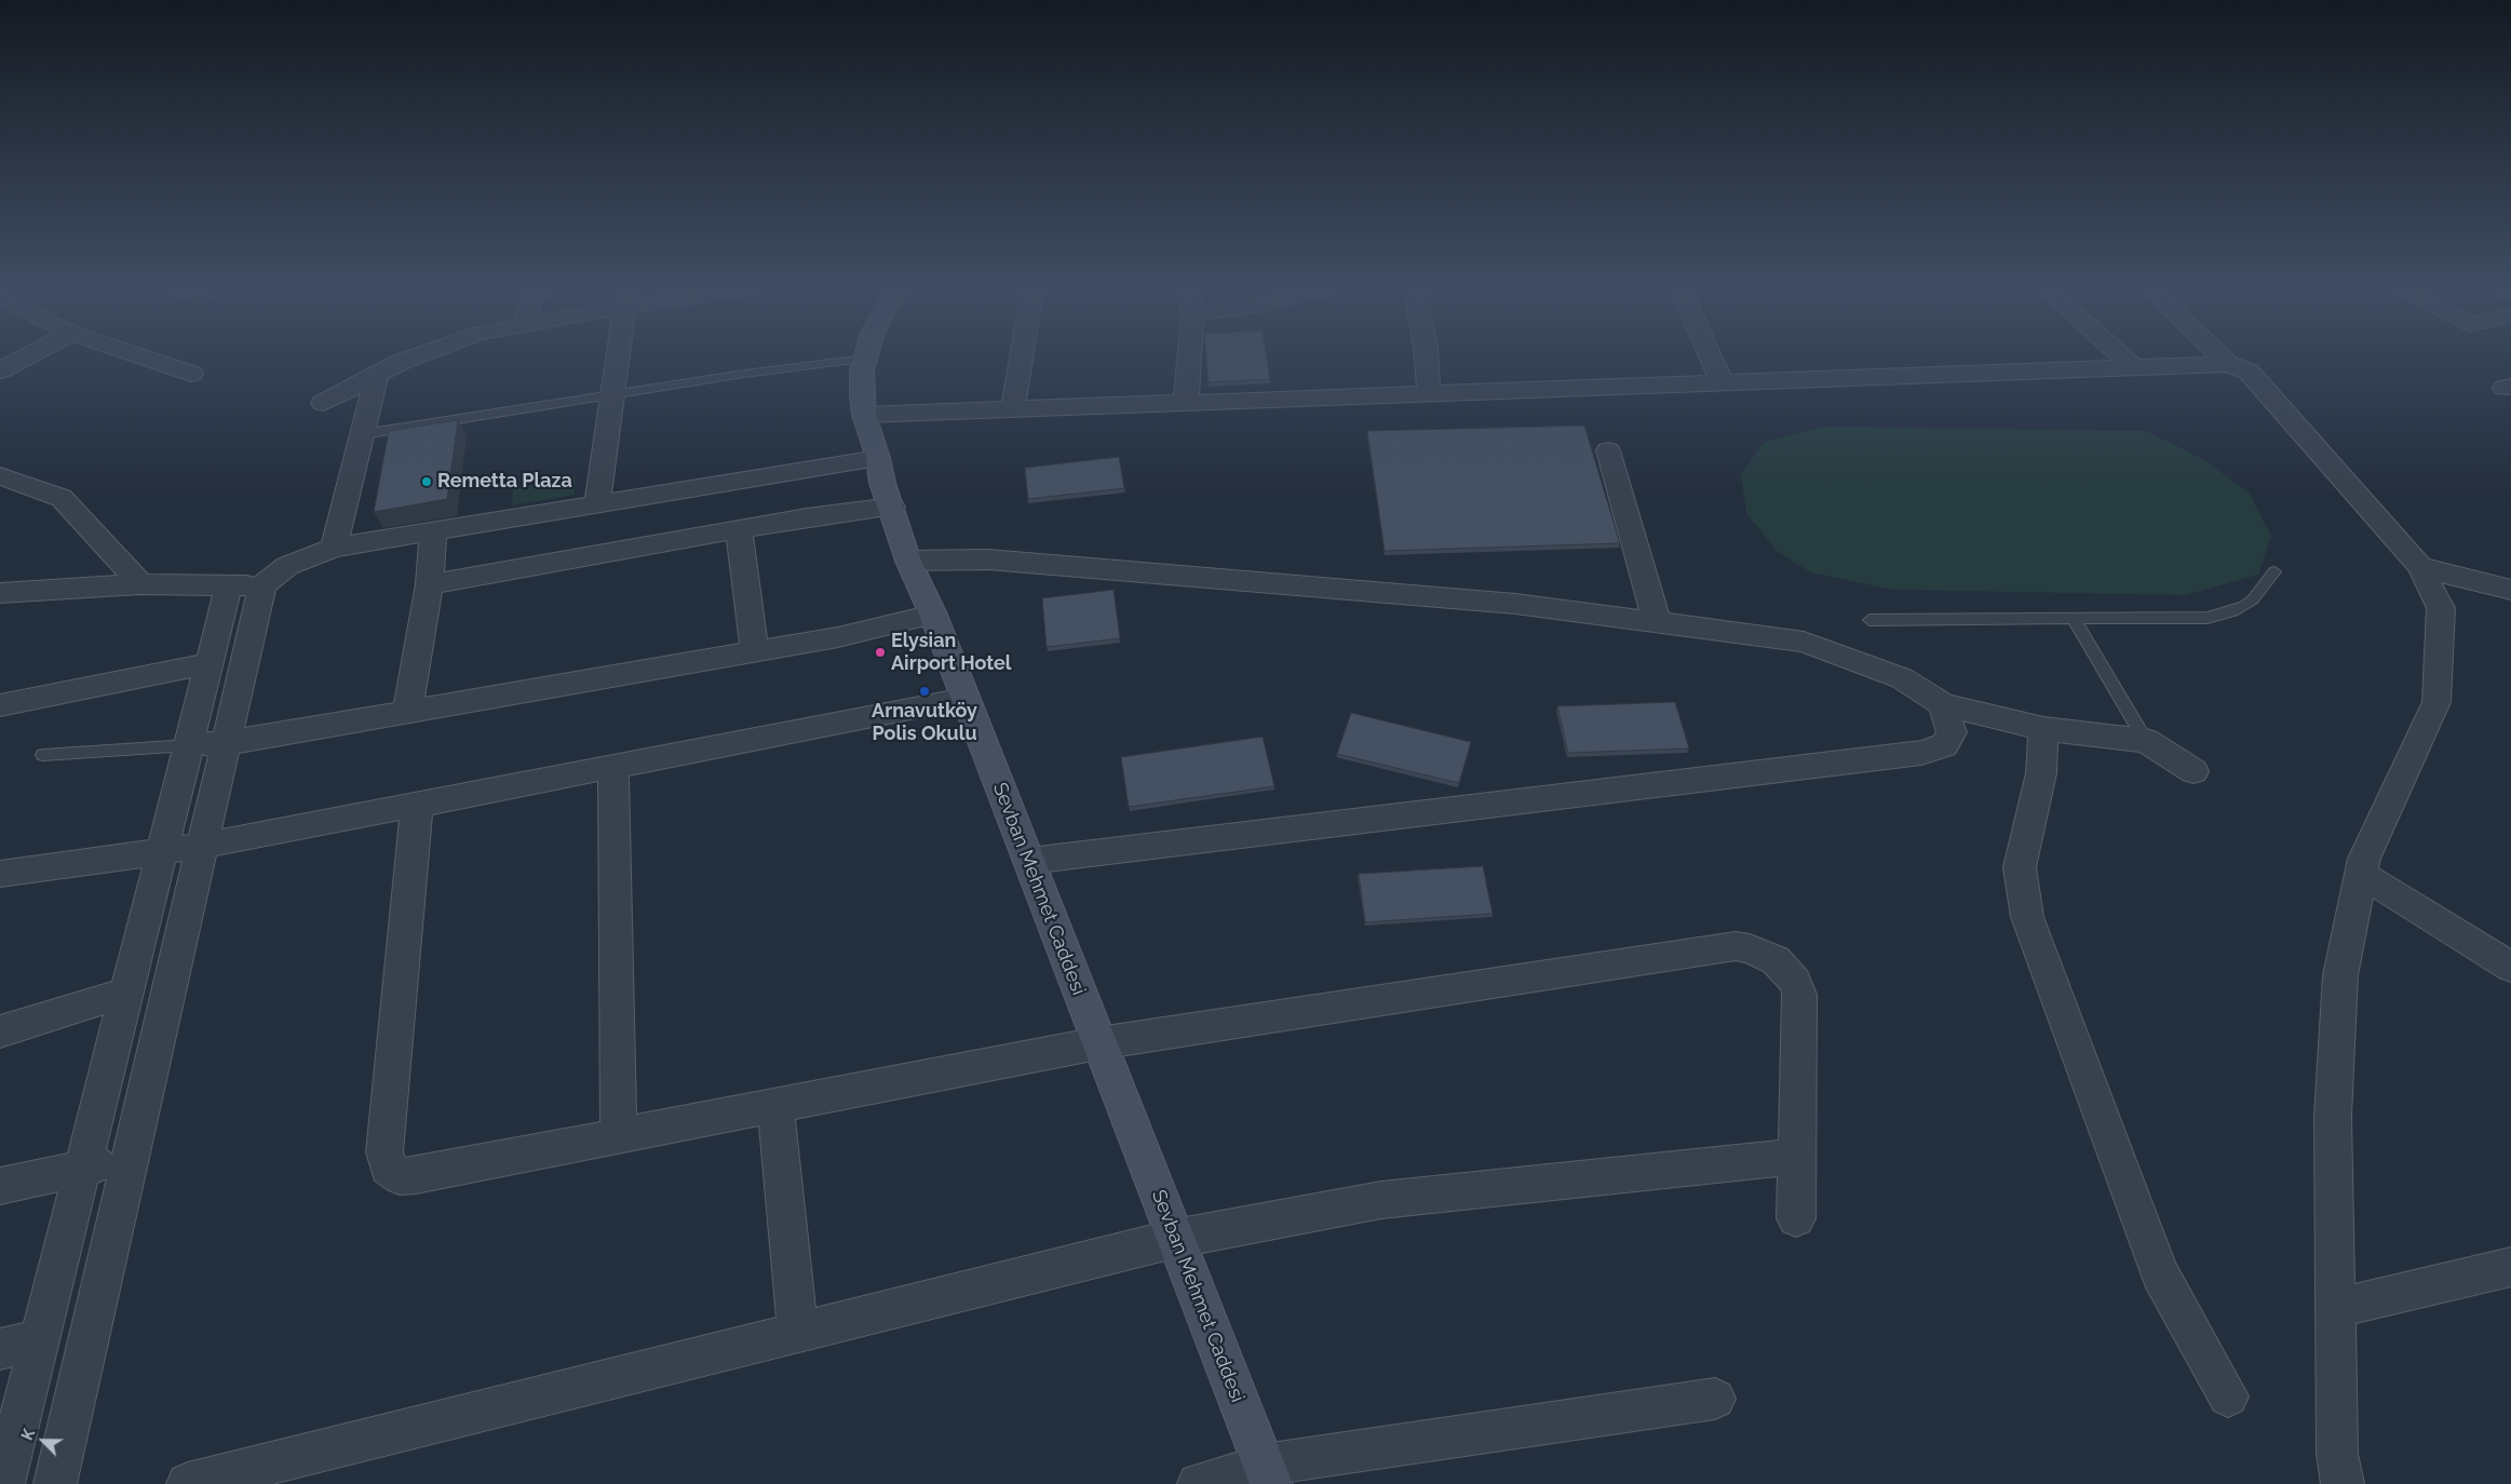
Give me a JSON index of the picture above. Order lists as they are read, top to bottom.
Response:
{
  "streets": {
    "main road": ["Sevban Mehmet Caddesi"]
  },
  "places": ["Remetta Plaza", "Elysian Airport Hotel", "Arnavutköy Polis Okulu"],
  "north": "top left"
}
